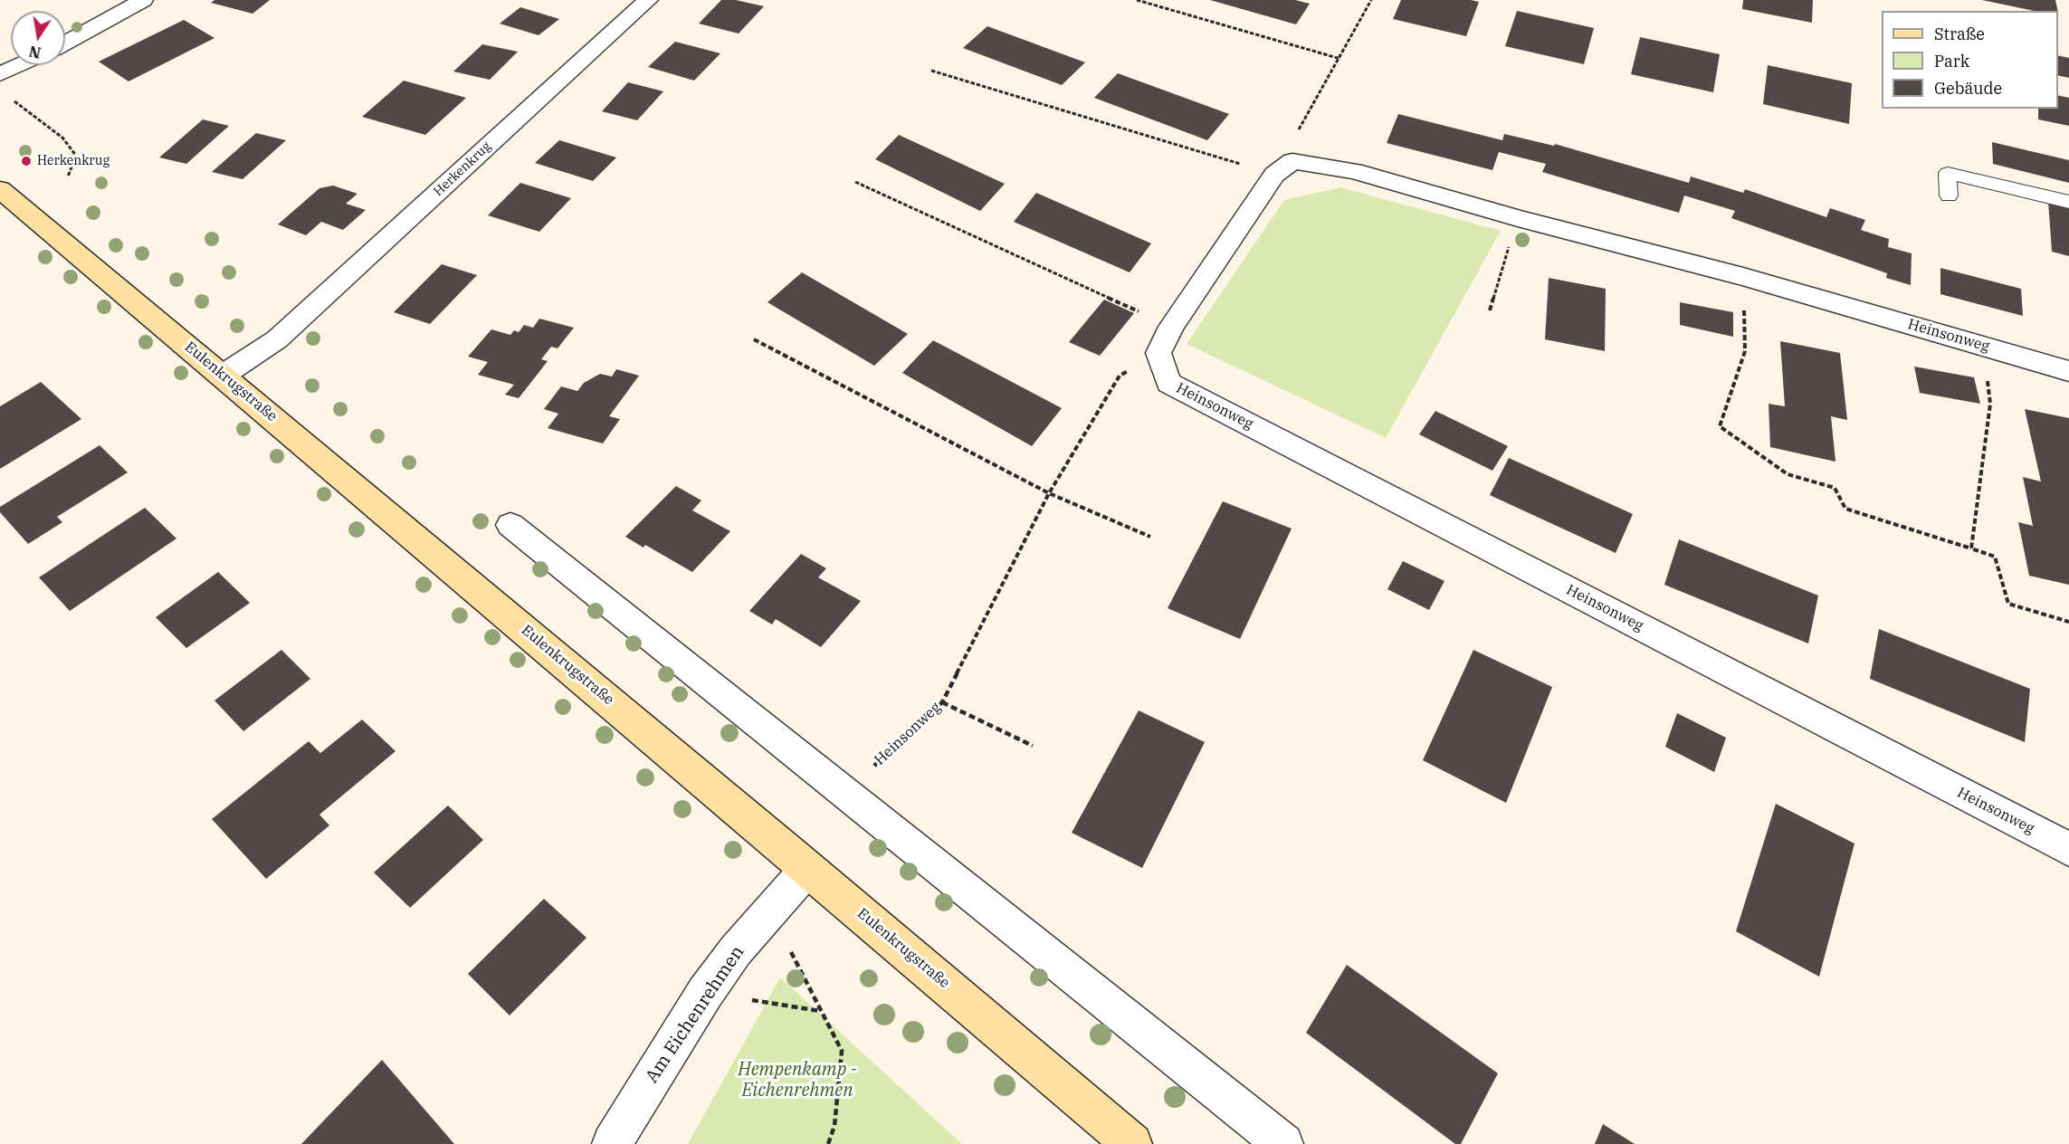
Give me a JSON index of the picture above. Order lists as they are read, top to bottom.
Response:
{
  "streets": {
    "main road": ["Eulenkrugstraße"],
    "street": ["Herkenkrug", "Heinsonweg", "Am Eichenrehmen"]
  },
  "crossings": [
    ["Herkenkrug", "Eulenkrugstraße"],
    ["Eulenkrugstraße", "Am Eichenrehmen"]
  ],
  "parks": ["Hempenkamp - Eichenrehmen"],
  "places": ["Herkenkrug"],
  "legend": ["Straße", "Park", "Gebäude"],
  "north": "bottom"
}
